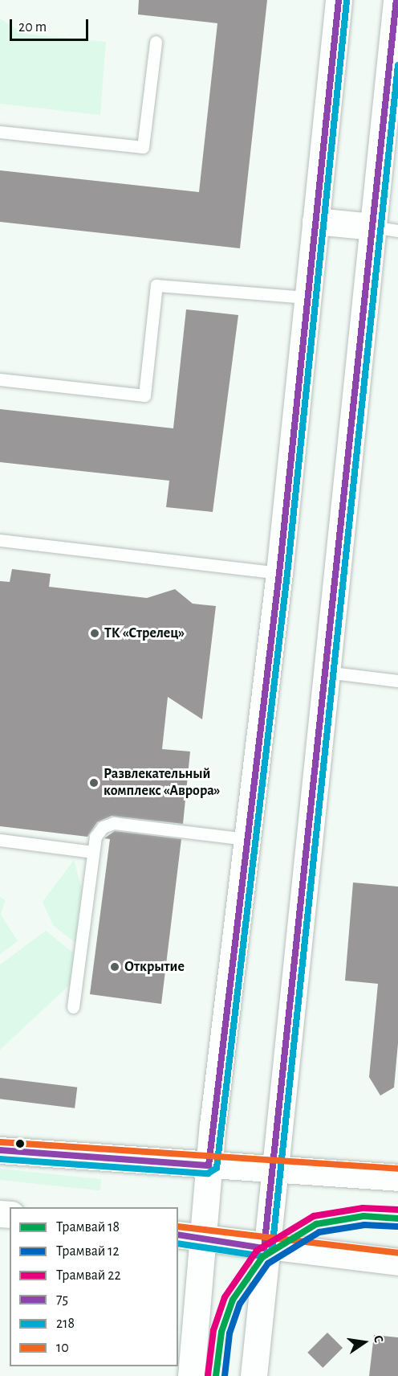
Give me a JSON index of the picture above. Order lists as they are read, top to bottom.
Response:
{
  "places": ["ТК «Стрелец»", "Развлекательный комплекс «Аврора»", "Открытие"],
  "lines": [
    "transit line 75",
    "transit line 218",
    "transit line 10",
    "tram line 22",
    "tram line 18",
    "tram line 12"
  ],
  "legend": [
    "Трамвай 18",
    "Трамвай 12",
    "Трамвай 22",
    "75",
    "218",
    "10"
  ],
  "scale_bar": "20 m",
  "north": "right"
}
